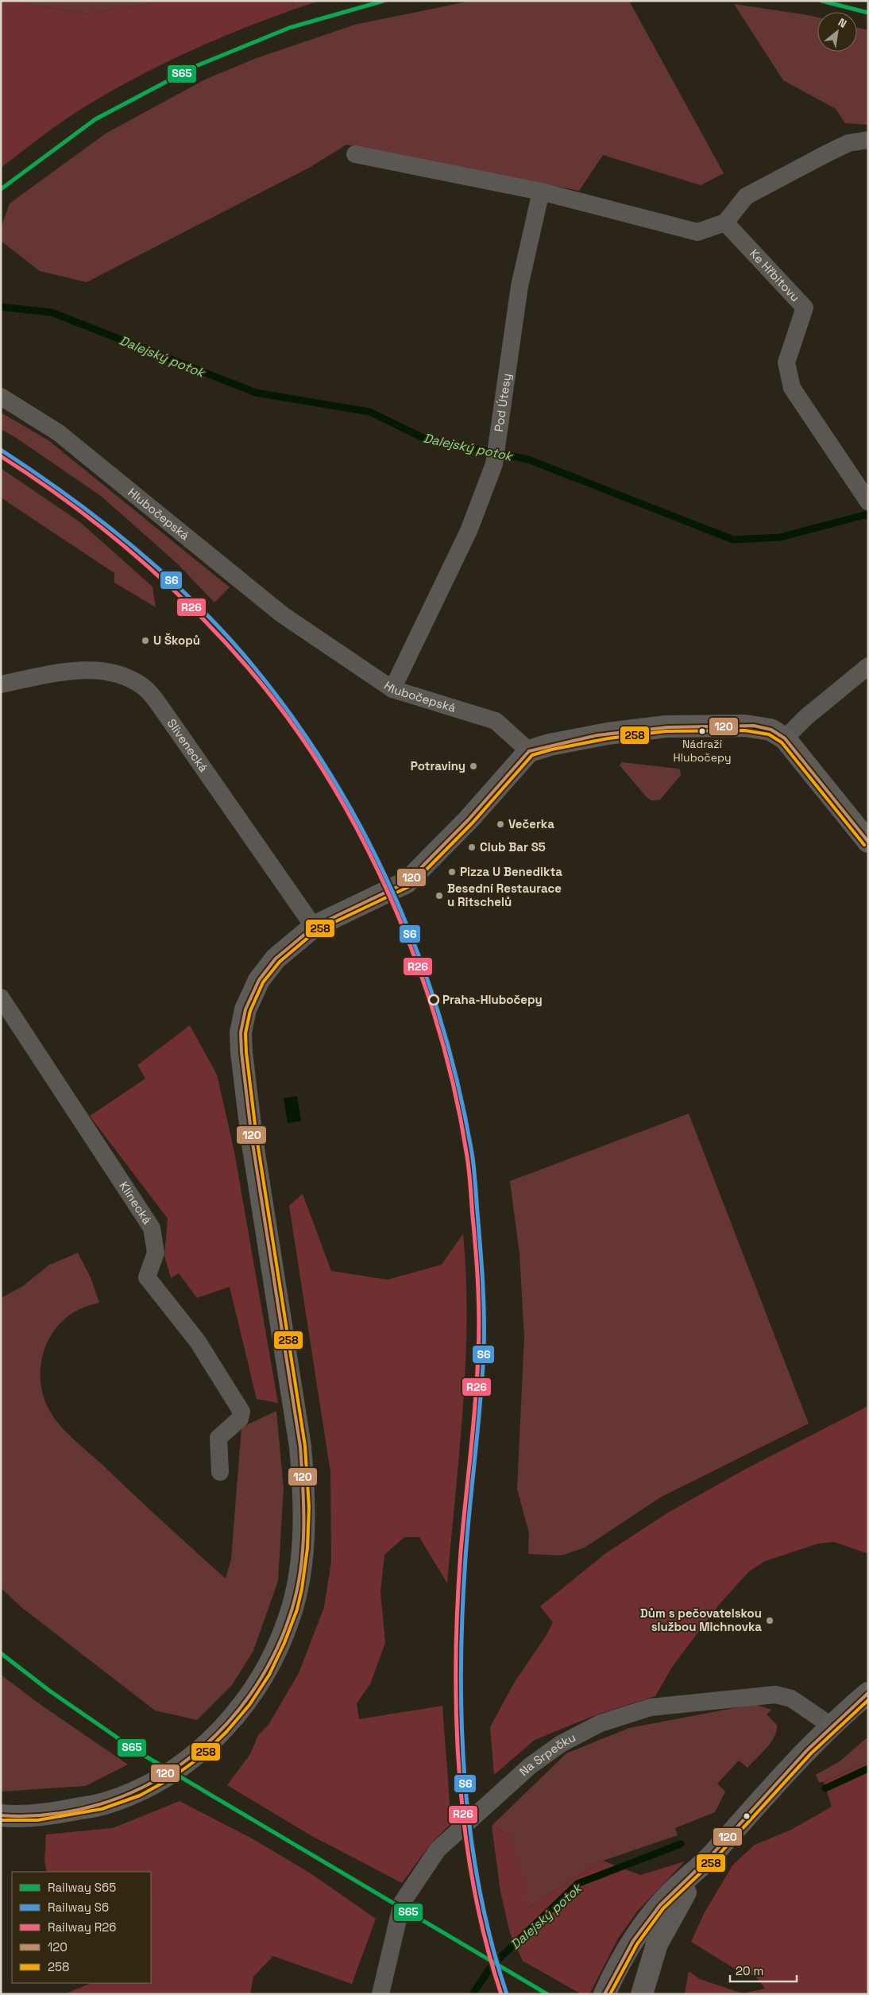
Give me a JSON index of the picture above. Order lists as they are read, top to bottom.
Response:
{
  "streets": {
    "street": [
      "Ke Hřbitovu",
      "Pod Útesy",
      "Hlubočepská",
      "Slivenecká",
      "Klínecká",
      "Na Srpečku"
    ]
  },
  "crossings": [
    ["Pod Útesy", "Hlubočepská"]
  ],
  "water": ["Dalejský potok"],
  "places": [
    "U Škopů",
    "Nádraží Hlubočepy",
    "Potraviny",
    "Večerka",
    "Club Bar S5",
    "Pizza U Benedikta",
    "Besední Restaurace u Ritschelů",
    "Praha-Hlubočepy",
    "Dům s pečovatelskou službou Michnovka"
  ],
  "lines": [
    "rail line S65",
    "rail line S6",
    "rail line R26",
    "transit line 120",
    "transit line 258"
  ],
  "legend": [
    "Railway S65",
    "Railway S6",
    "Railway R26",
    "120",
    "258"
  ],
  "scale_bar": "20 m",
  "north": "top right"
}
